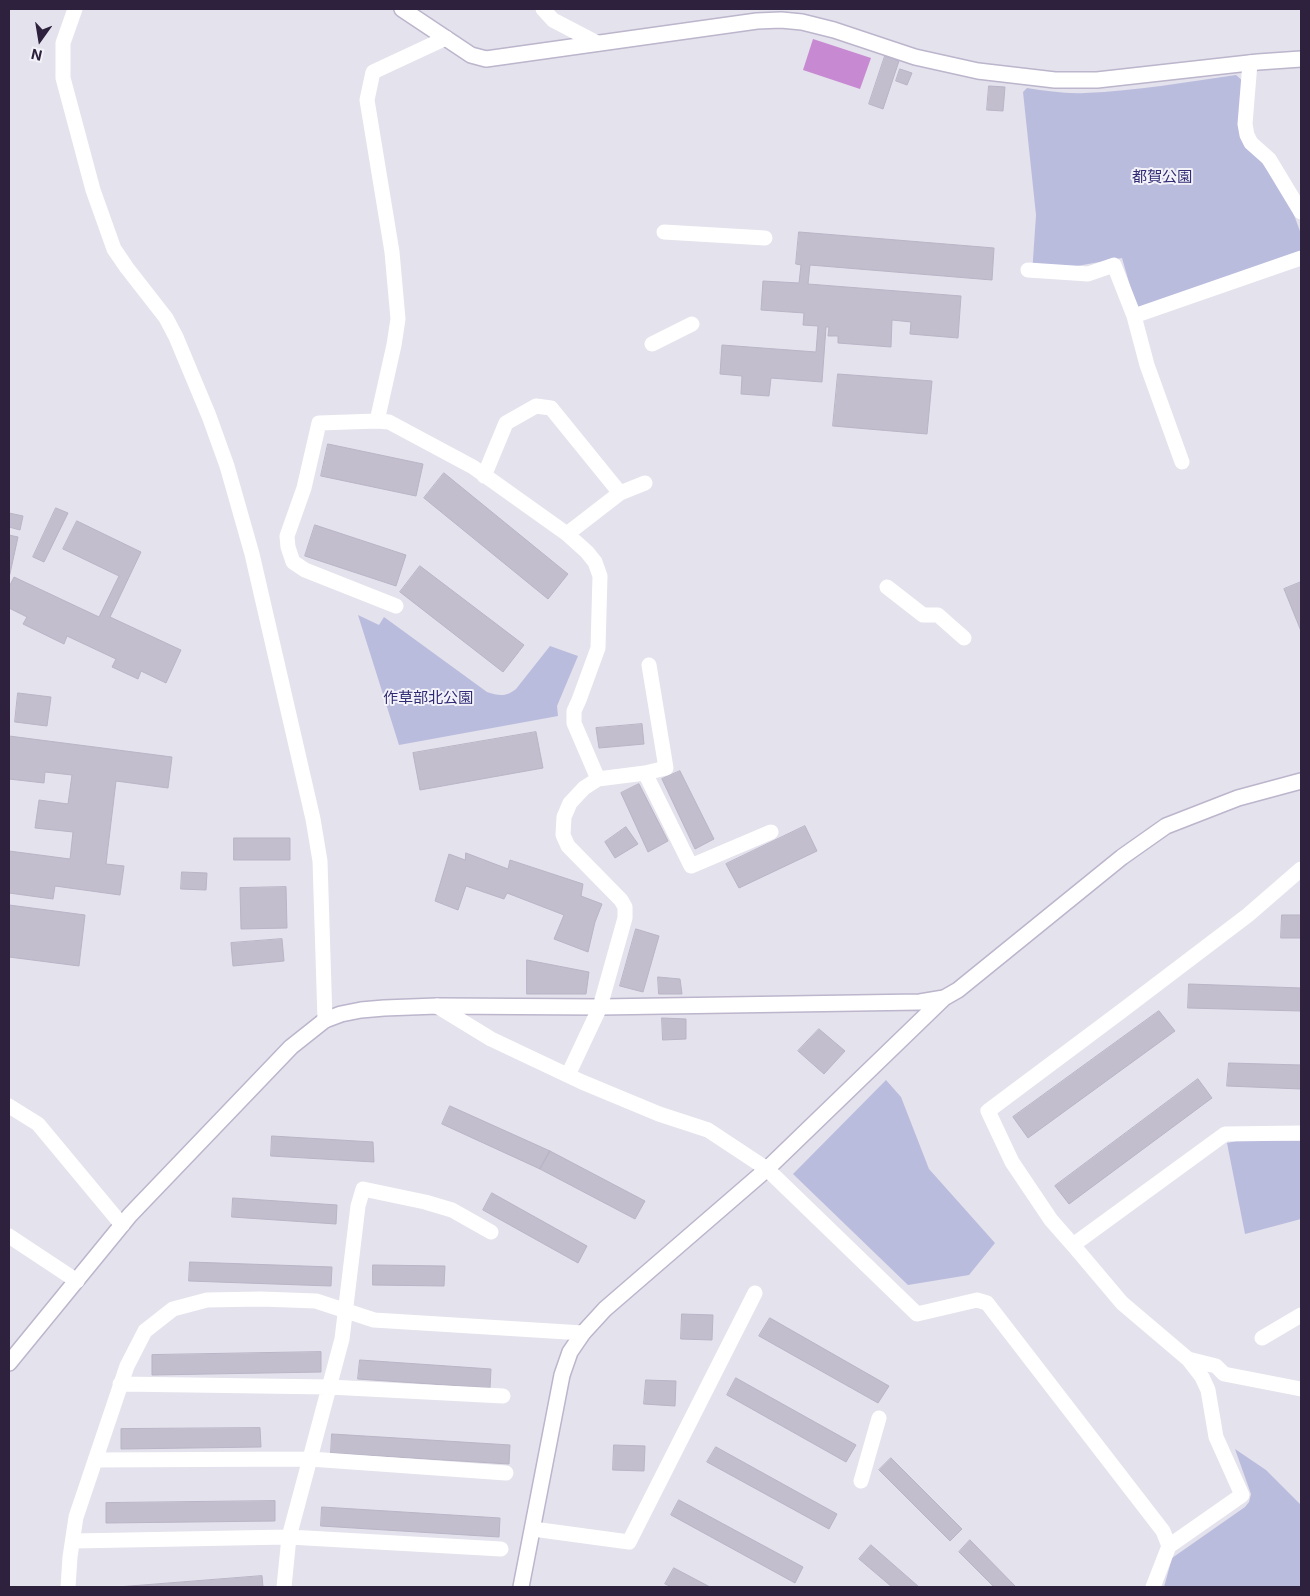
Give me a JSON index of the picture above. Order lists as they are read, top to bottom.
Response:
{
  "parks": ["都賀公園", "作草部北公園"],
  "north": "bottom"
}
